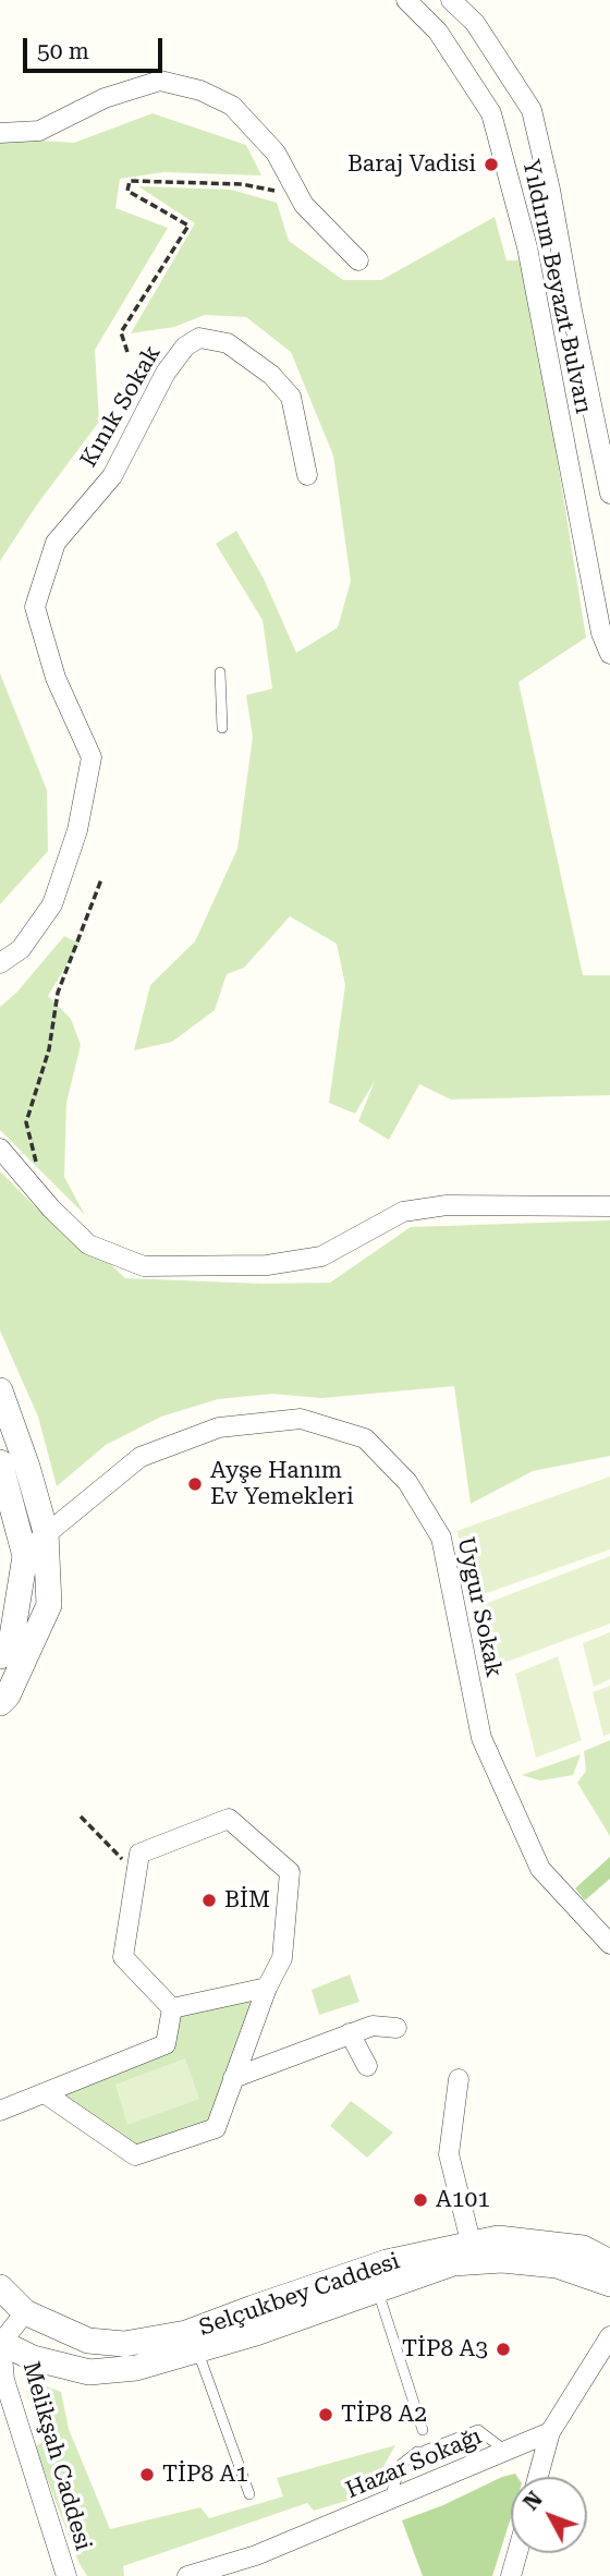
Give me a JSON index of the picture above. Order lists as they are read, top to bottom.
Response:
{
  "streets": {
    "street": [
      "Yıldırım Beyazıt Bulvarı",
      "Kınık Sokak",
      "Uygur Sokak",
      "Selçukbey Caddesi",
      "Melikşah Caddesi",
      "Hazar Sokağı"
    ]
  },
  "crossings": [
    ["Selçukbey Caddesi", "Melikşah Caddesi"]
  ],
  "places": [
    "Baraj Vadisi",
    "Ayşe Hanım Ev Yemekleri",
    "BİM",
    "A101",
    "TİP8 A3",
    "TİP8 A2",
    "TİP8 A1"
  ],
  "scale_bar": "50 m",
  "north": "top left"
}
